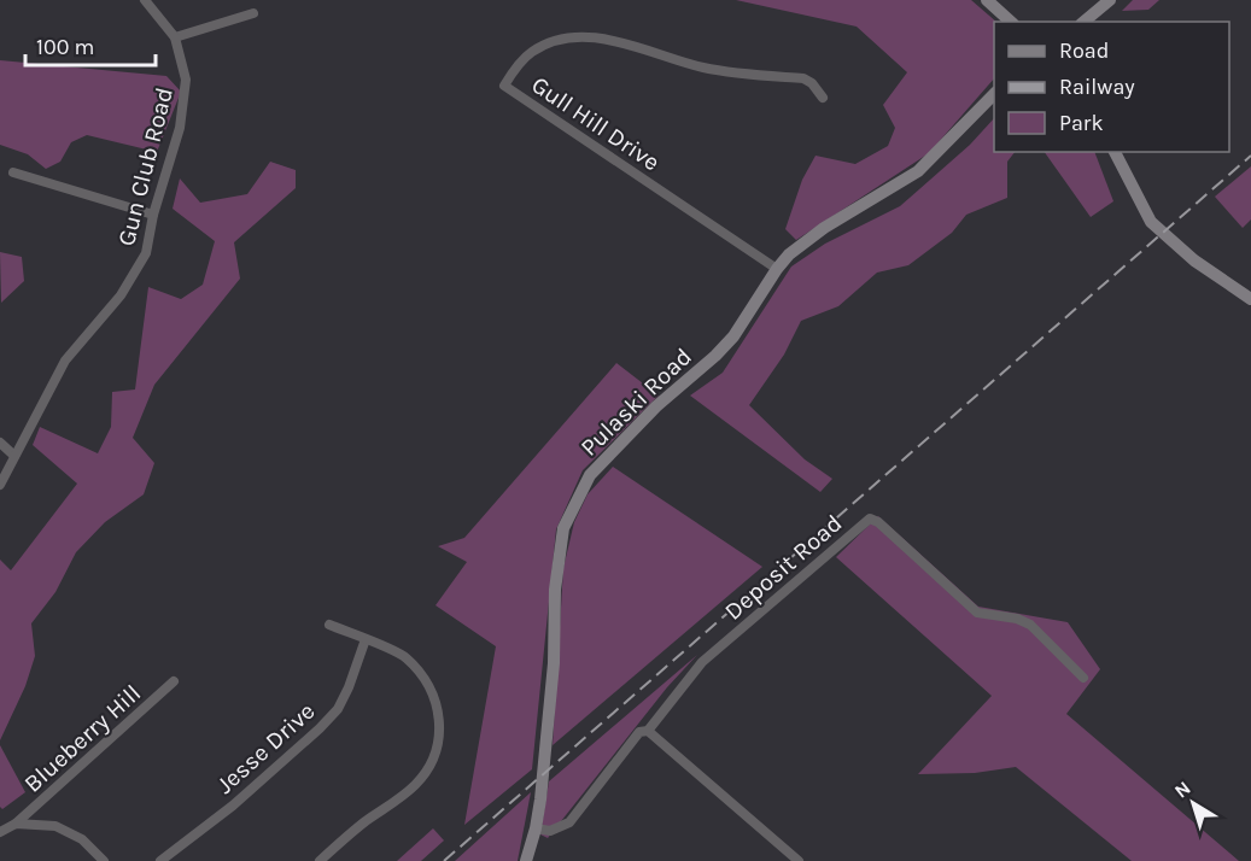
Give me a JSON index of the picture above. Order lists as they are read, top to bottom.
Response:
{
  "streets": {
    "main road": ["Pulaski Road"],
    "street": [
      "Gull Hill Drive",
      "Gun Club Road",
      "Deposit Road",
      "Blueberry Hill",
      "Jesse Drive"
    ]
  },
  "crossings": [
    ["Gull Hill Drive", "Pulaski Road"],
    ["Pulaski Road", "Deposit Road"]
  ],
  "legend": ["Road", "Railway", "Park"],
  "scale_bar": "100 m",
  "north": "top left"
}
